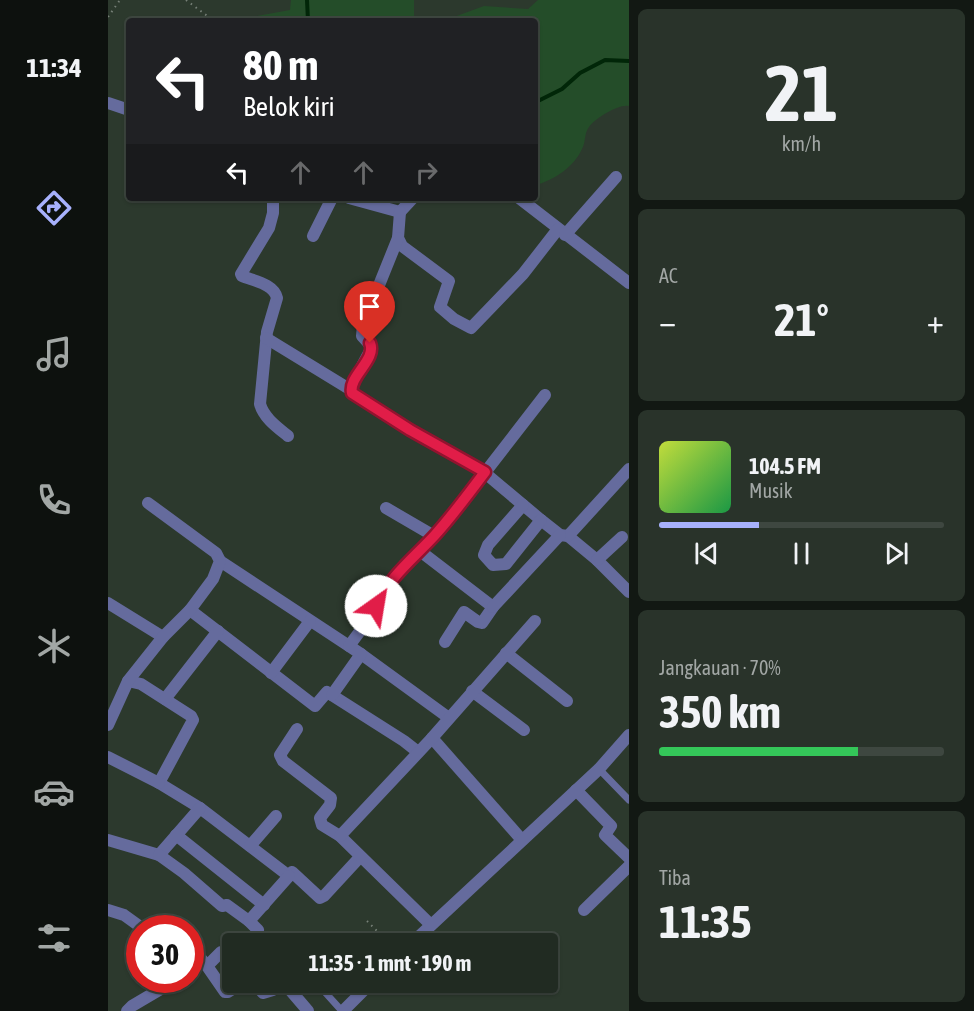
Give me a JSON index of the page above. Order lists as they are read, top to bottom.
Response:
{
  "page": {
    "tabs": "11:34",
    "tile": [
      ["21", "km/h"],
      "AC",
      ["Jangkauan · 70%", "350 km"],
      ["Tiba", "11:35"]
    ],
    "turn": ["80 m", "Belok kiri"],
    "heat": ["−", "21°", "+"],
    "song": ["104.5 FM", "Musik"],
    "limit": "30",
    "trip": "11:35 · 1 mnt · 190 m"
  }
}
